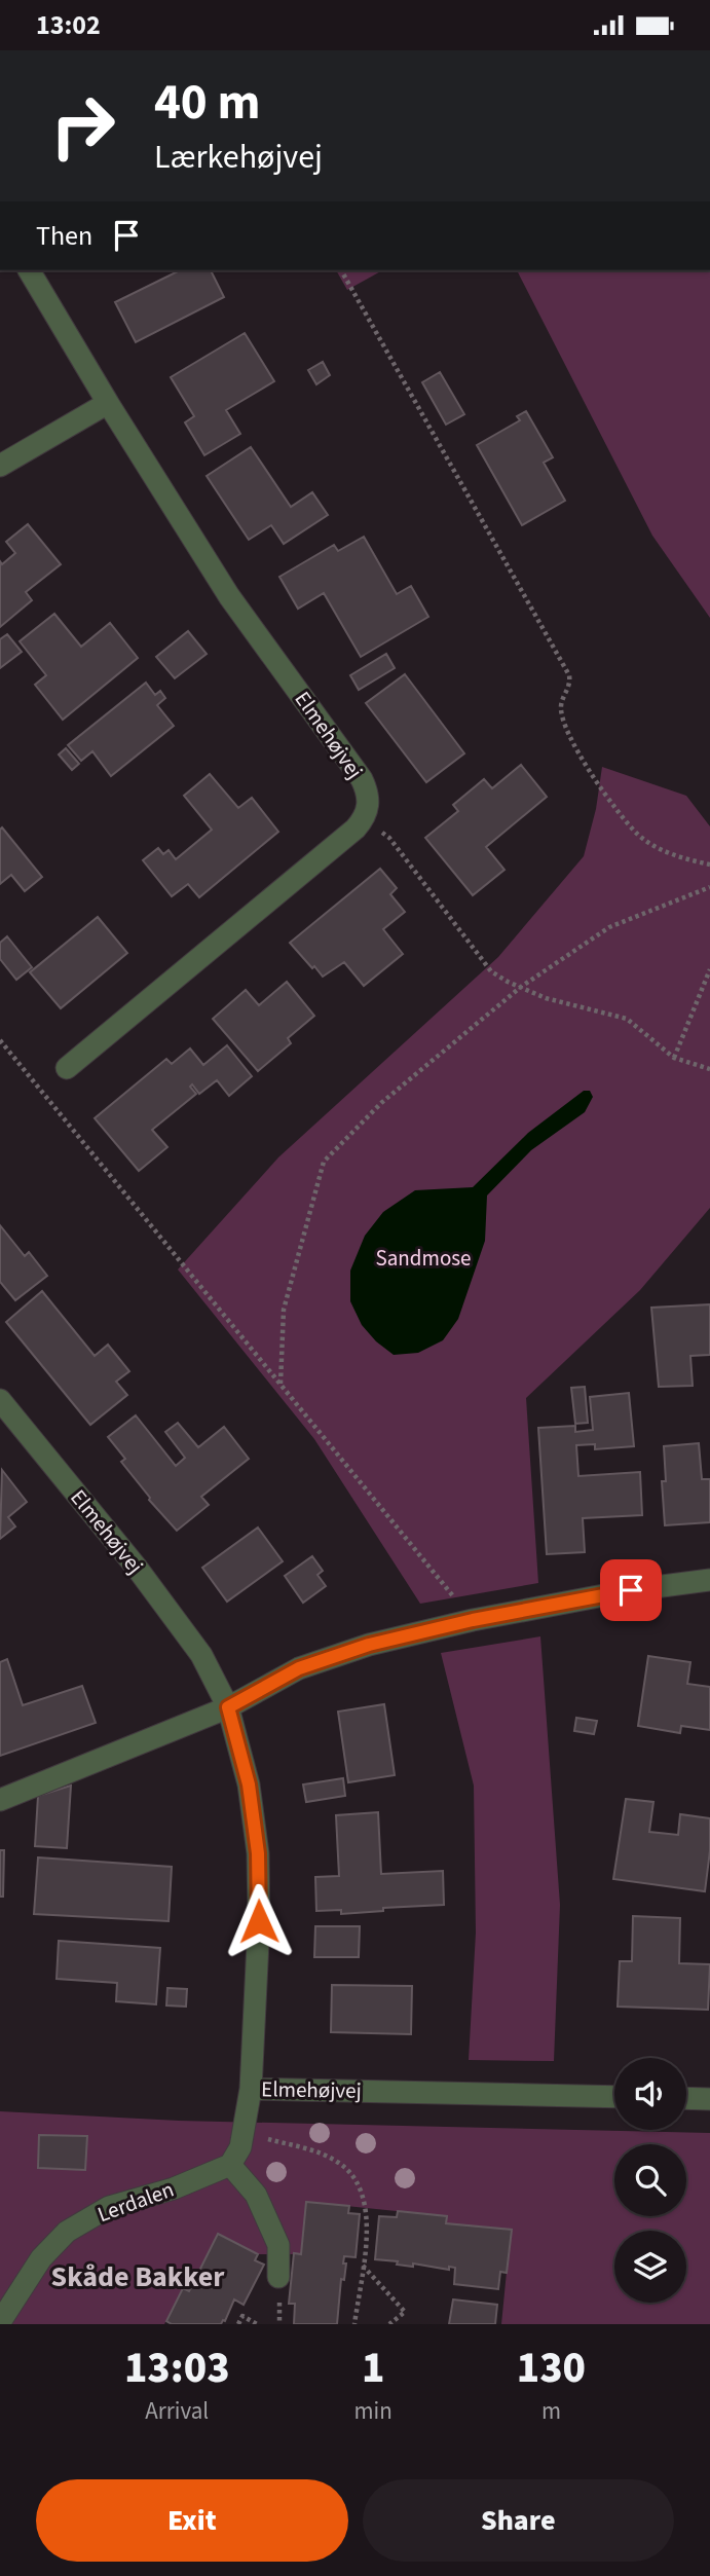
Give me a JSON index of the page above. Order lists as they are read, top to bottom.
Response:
{
  "streets": {
    "street": ["Elmehøjvej", "Lerdalen"]
  },
  "districts": ["Skåde Bakker"],
  "parks": ["Sandmose"],
  "page": {
    "status": "13:02",
    "turn": ["40 m", "Lærkehøjvej"],
    "then": "Then",
    "eta": [
      "13:03",
      "Arrival",
      "1",
      "min",
      "130",
      "m"
    ],
    "buttons": ["Exit", "Share"]
  }
}
